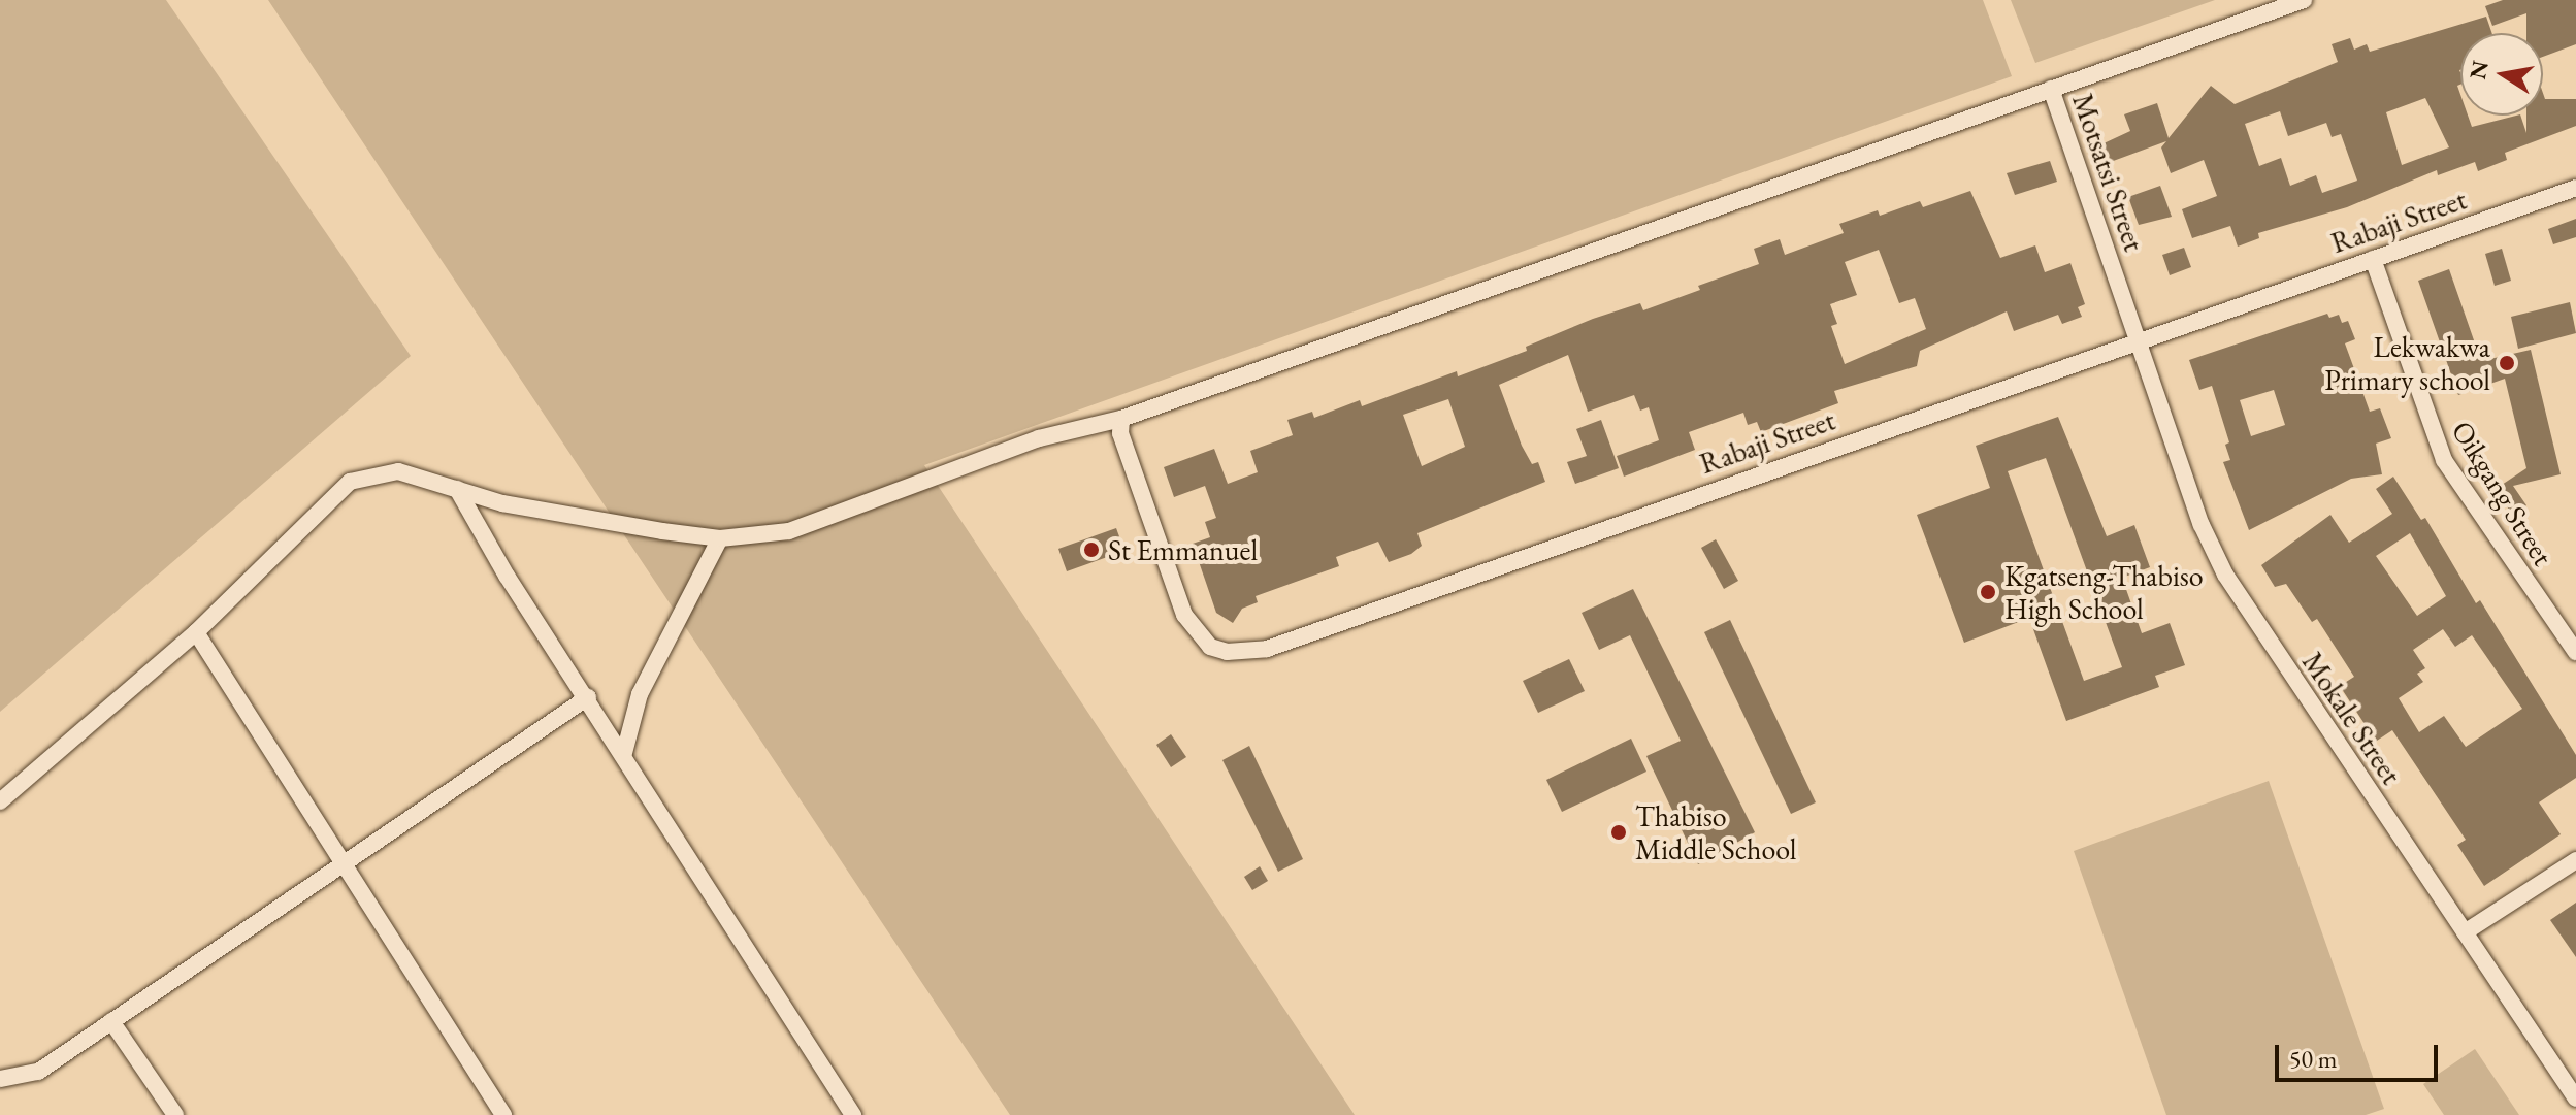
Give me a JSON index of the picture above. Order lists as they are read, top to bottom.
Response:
{
  "streets": {
    "street": [
      "Motsatsi Street",
      "Rabaji Street",
      "Oikgang Street",
      "Mokale Street"
    ]
  },
  "crossings": [
    ["Motsatsi Street", "Rabaji Street"],
    ["Motsatsi Street", "Mokale Street"],
    ["Rabaji Street", "Oikgang Street"],
    ["Rabaji Street", "Mokale Street"]
  ],
  "places": [
    "Lekwakwa Primary school",
    "St Emmanuel",
    "Kgatseng-Thabiso High School",
    "Thabiso Middle School"
  ],
  "scale_bar": "50 m",
  "north": "left"
}
